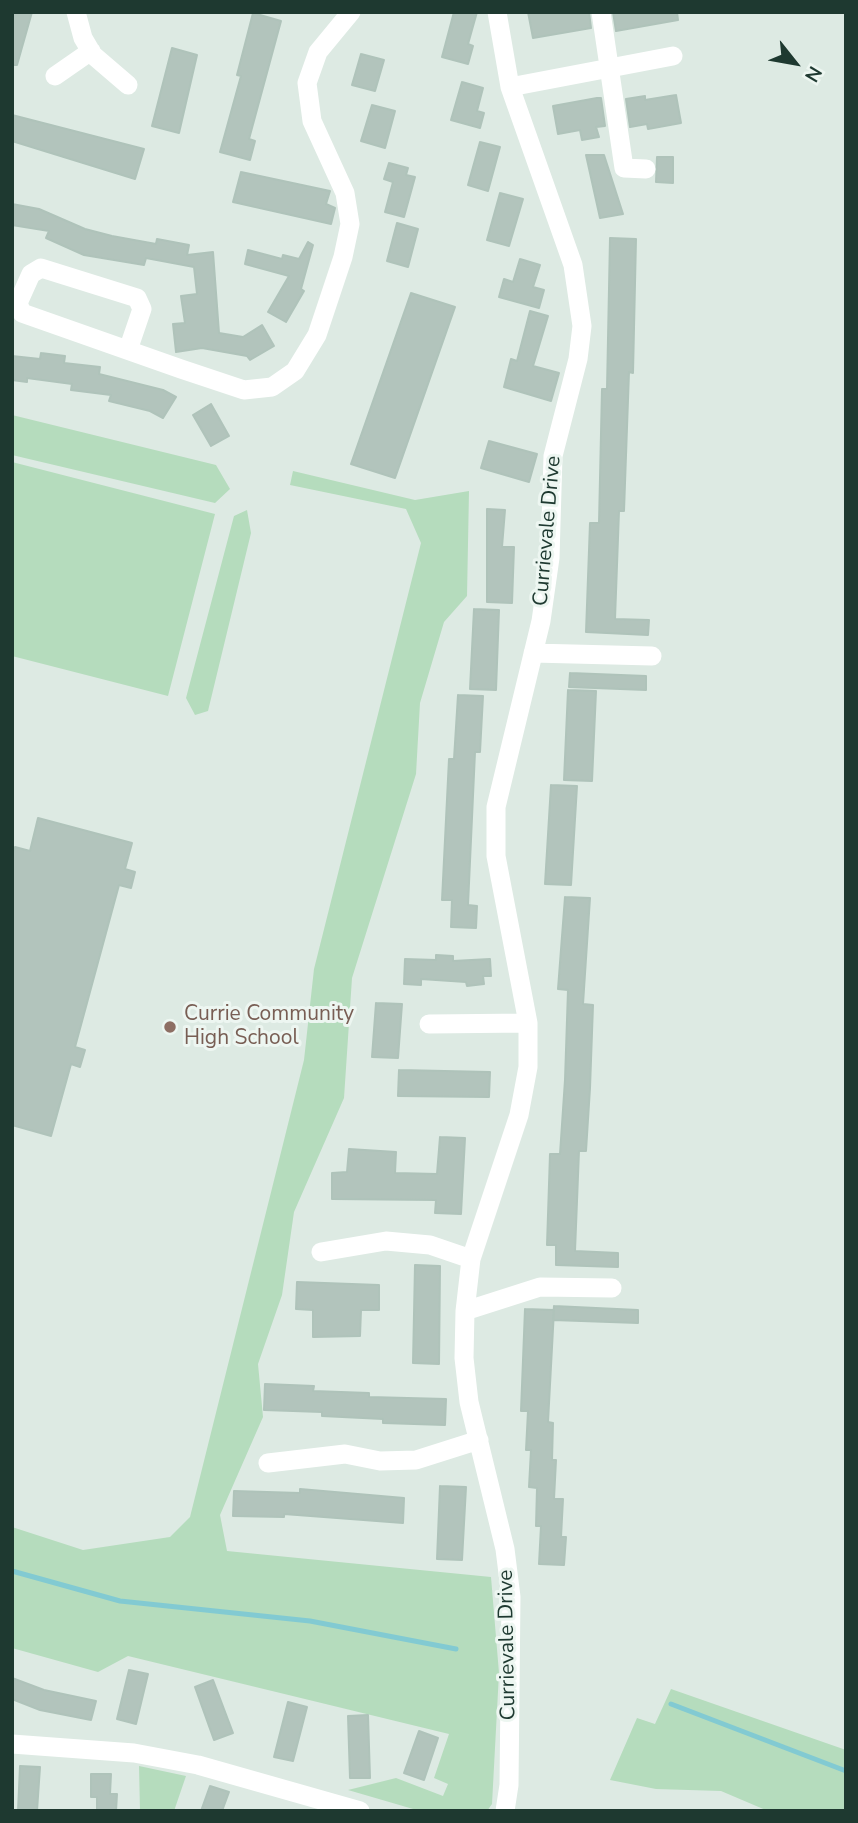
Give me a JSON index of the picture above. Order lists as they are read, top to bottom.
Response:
{
  "streets": {
    "street": ["Currievale Drive"]
  },
  "places": ["Currie Community High School"],
  "north": "bottom right"
}
